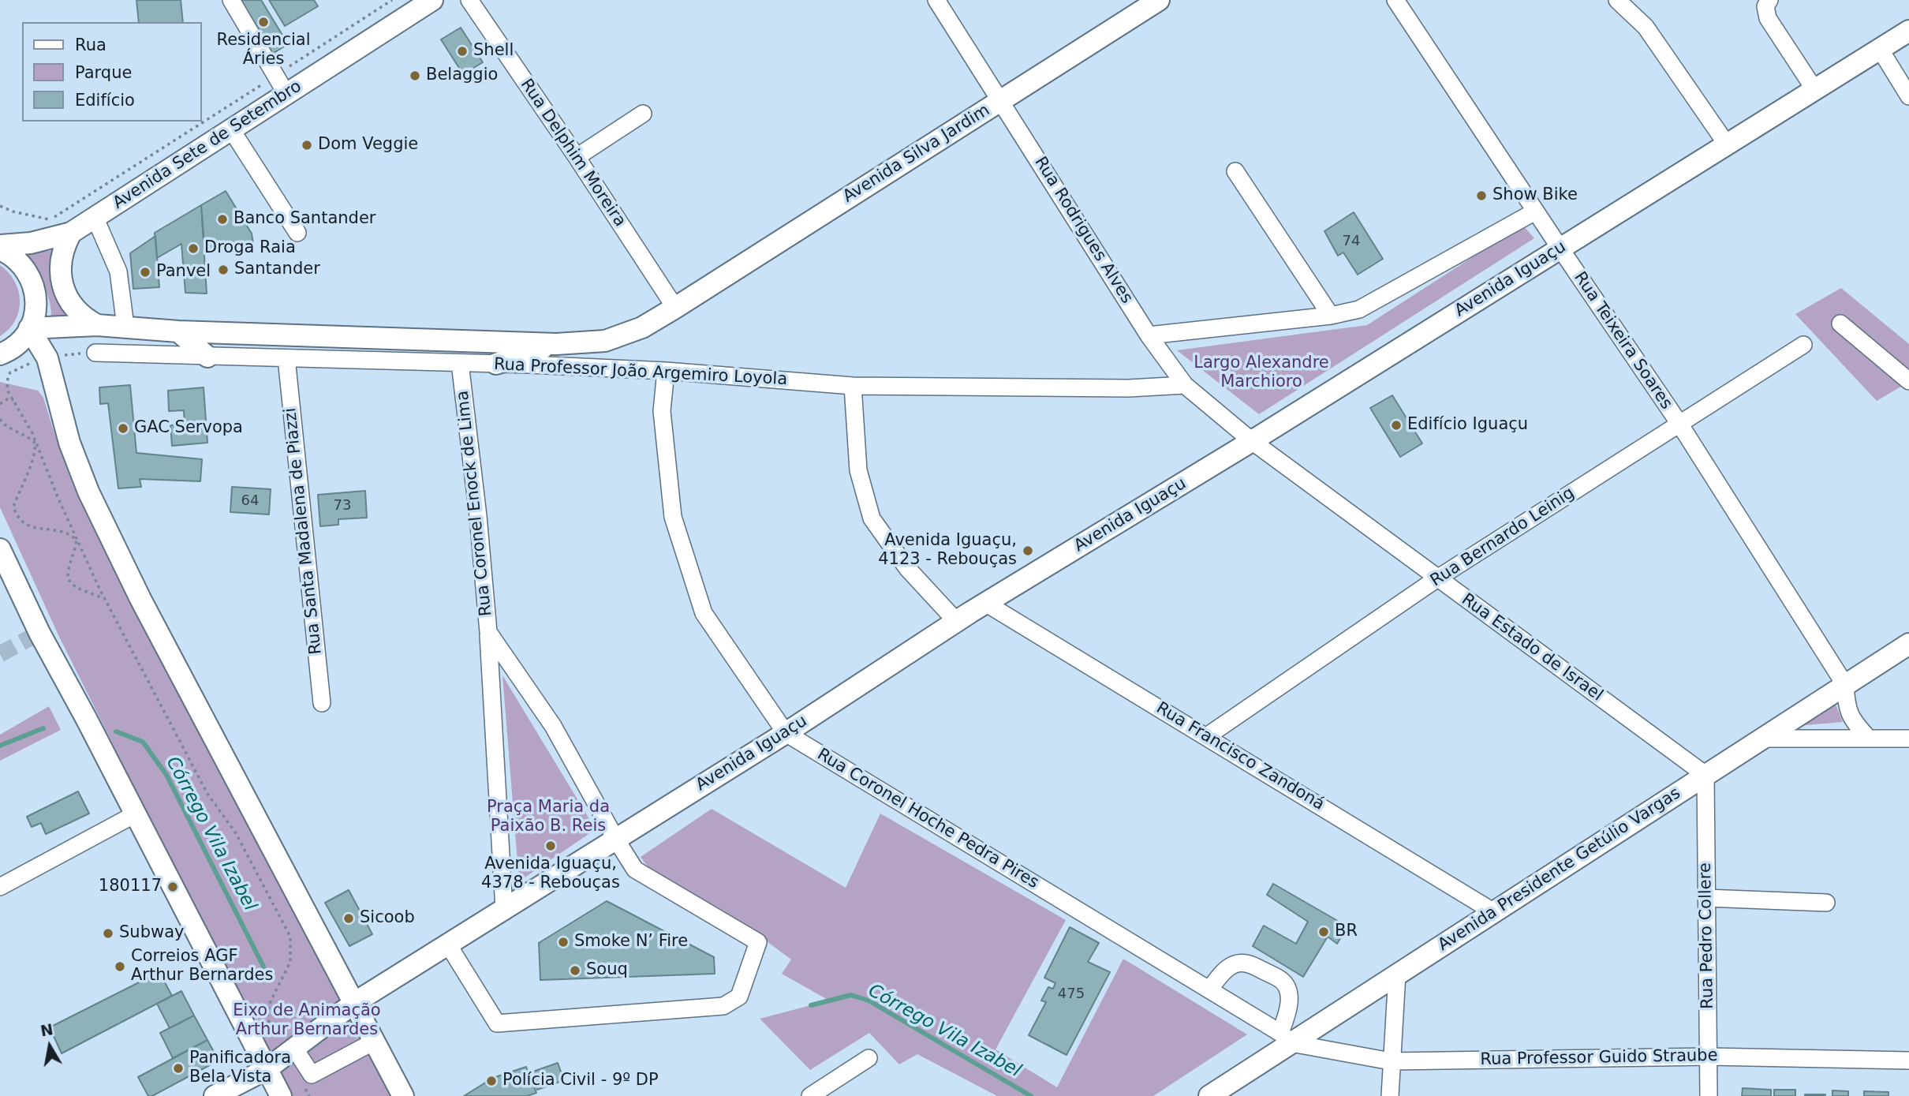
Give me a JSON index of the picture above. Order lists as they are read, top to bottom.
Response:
{
  "streets": {
    "main road": [
      "Avenida Sete de Setembro",
      "Avenida Silva Jardim",
      "Avenida Iguaçu",
      "Rua Professor João Argemiro Loyola",
      "Avenida Presidente Getúlio Vargas"
    ],
    "street": [
      "Rua Delphim Moreira",
      "Rua Rodrigues Alves",
      "Rua Teixeira Soares",
      "Rua Coronel Enock de Lima",
      "Rua Santa Madalena de Piazzi",
      "Rua Bernardo Leinig",
      "Rua Estado de Israel",
      "Rua Francisco Zandoná",
      "Rua Coronel Hoche Pedra Pires",
      "Rua Pedro Collere",
      "Rua Professor Guido Straube"
    ]
  },
  "crossings": [
    ["Rua Delphim Moreira", "Avenida Silva Jardim"],
    ["Rua Delphim Moreira", "Rua Professor João Argemiro Loyola"],
    ["Avenida Silva Jardim", "Rua Rodrigues Alves"],
    ["Avenida Silva Jardim", "Rua Professor João Argemiro Loyola"],
    ["Rua Rodrigues Alves", "Avenida Iguaçu"],
    ["Rua Rodrigues Alves", "Rua Professor João Argemiro Loyola"],
    ["Rua Rodrigues Alves", "Rua Estado de Israel"],
    ["Avenida Iguaçu", "Rua Teixeira Soares"],
    ["Avenida Iguaçu", "Rua Coronel Enock de Lima"],
    ["Avenida Iguaçu", "Rua Estado de Israel"],
    ["Avenida Iguaçu", "Rua Francisco Zandoná"],
    ["Avenida Iguaçu", "Rua Coronel Hoche Pedra Pires"],
    ["Rua Teixeira Soares", "Rua Bernardo Leinig"],
    ["Rua Teixeira Soares", "Avenida Presidente Getúlio Vargas"],
    ["Rua Professor João Argemiro Loyola", "Rua Coronel Enock de Lima"],
    ["Rua Professor João Argemiro Loyola", "Rua Santa Madalena de Piazzi"],
    ["Rua Professor João Argemiro Loyola", "Rua Coronel Hoche Pedra Pires"],
    ["Rua Bernardo Leinig", "Rua Estado de Israel"],
    ["Rua Bernardo Leinig", "Rua Francisco Zandoná"],
    ["Rua Estado de Israel", "Avenida Presidente Getúlio Vargas"],
    ["Rua Estado de Israel", "Rua Pedro Collere"],
    ["Rua Francisco Zandoná", "Avenida Presidente Getúlio Vargas"],
    ["Rua Coronel Hoche Pedra Pires", "Avenida Presidente Getúlio Vargas"],
    ["Rua Coronel Hoche Pedra Pires", "Rua Professor Guido Straube"],
    ["Avenida Presidente Getúlio Vargas", "Rua Pedro Collere"],
    ["Avenida Presidente Getúlio Vargas", "Rua Professor Guido Straube"],
    ["Rua Pedro Collere", "Rua Professor Guido Straube"]
  ],
  "water": ["Córrego Vila Izabel"],
  "parks": ["Largo Alexandre Marchioro", "Praça Maria da Paixão B. Reis", "Eixo de Animação Arthur Bernardes"],
  "places": [
    "Residencial Áries",
    "Shell",
    "Belaggio",
    "Dom Veggie",
    "Show Bike",
    "Banco Santander",
    "Droga Raia",
    "Santander",
    "Panvel",
    "Edifício Iguaçu",
    "GAC Servopa",
    "Avenida Iguaçu, 4123 - Rebouças",
    "Avenida Iguaçu, 4378 - Rebouças",
    "180117",
    "Sicoob",
    "BR",
    "Subway",
    "Smoke N’ Fire",
    "Correios AGF Arthur Bernardes",
    "Souq",
    "Panificadora Bela Vista",
    "Polícia Civil - 9º DP"
  ],
  "house_numbers": [
    "74",
    "64",
    "73",
    "475"
  ],
  "legend": ["Rua", "Parque", "Edifício"],
  "north": "top"
}
